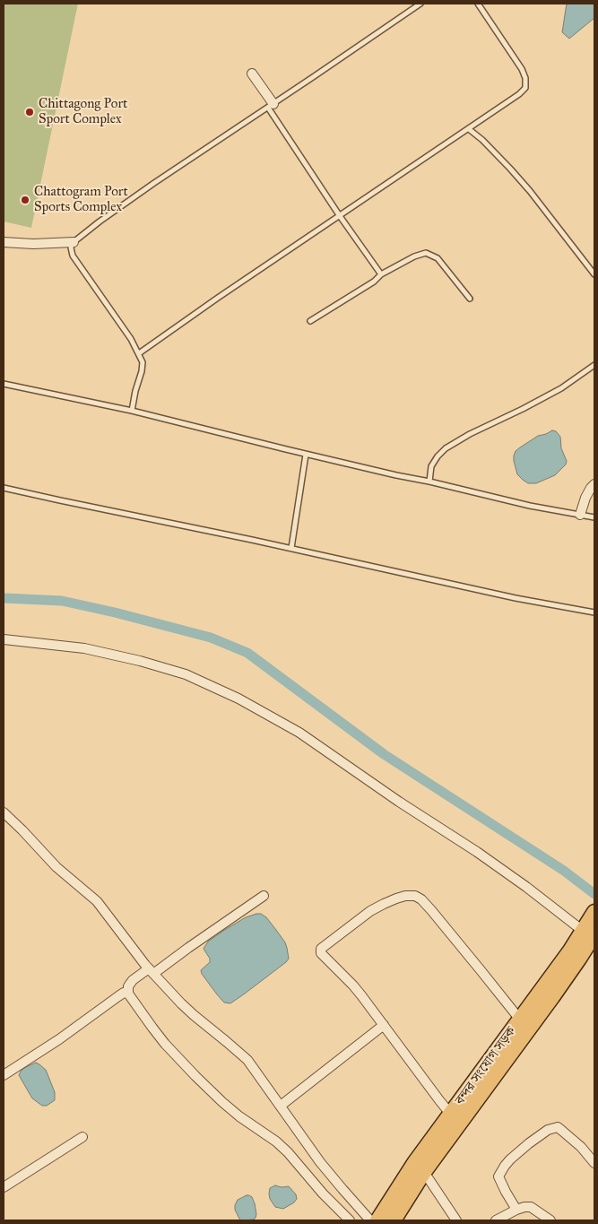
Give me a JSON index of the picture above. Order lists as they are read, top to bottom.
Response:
{
  "streets": {
    "highway": ["বন্দর সংযোগ সড়ক"]
  },
  "places": ["Chittagong Port Sport Complex", "Chattogram Port Sports Complex"]
}
